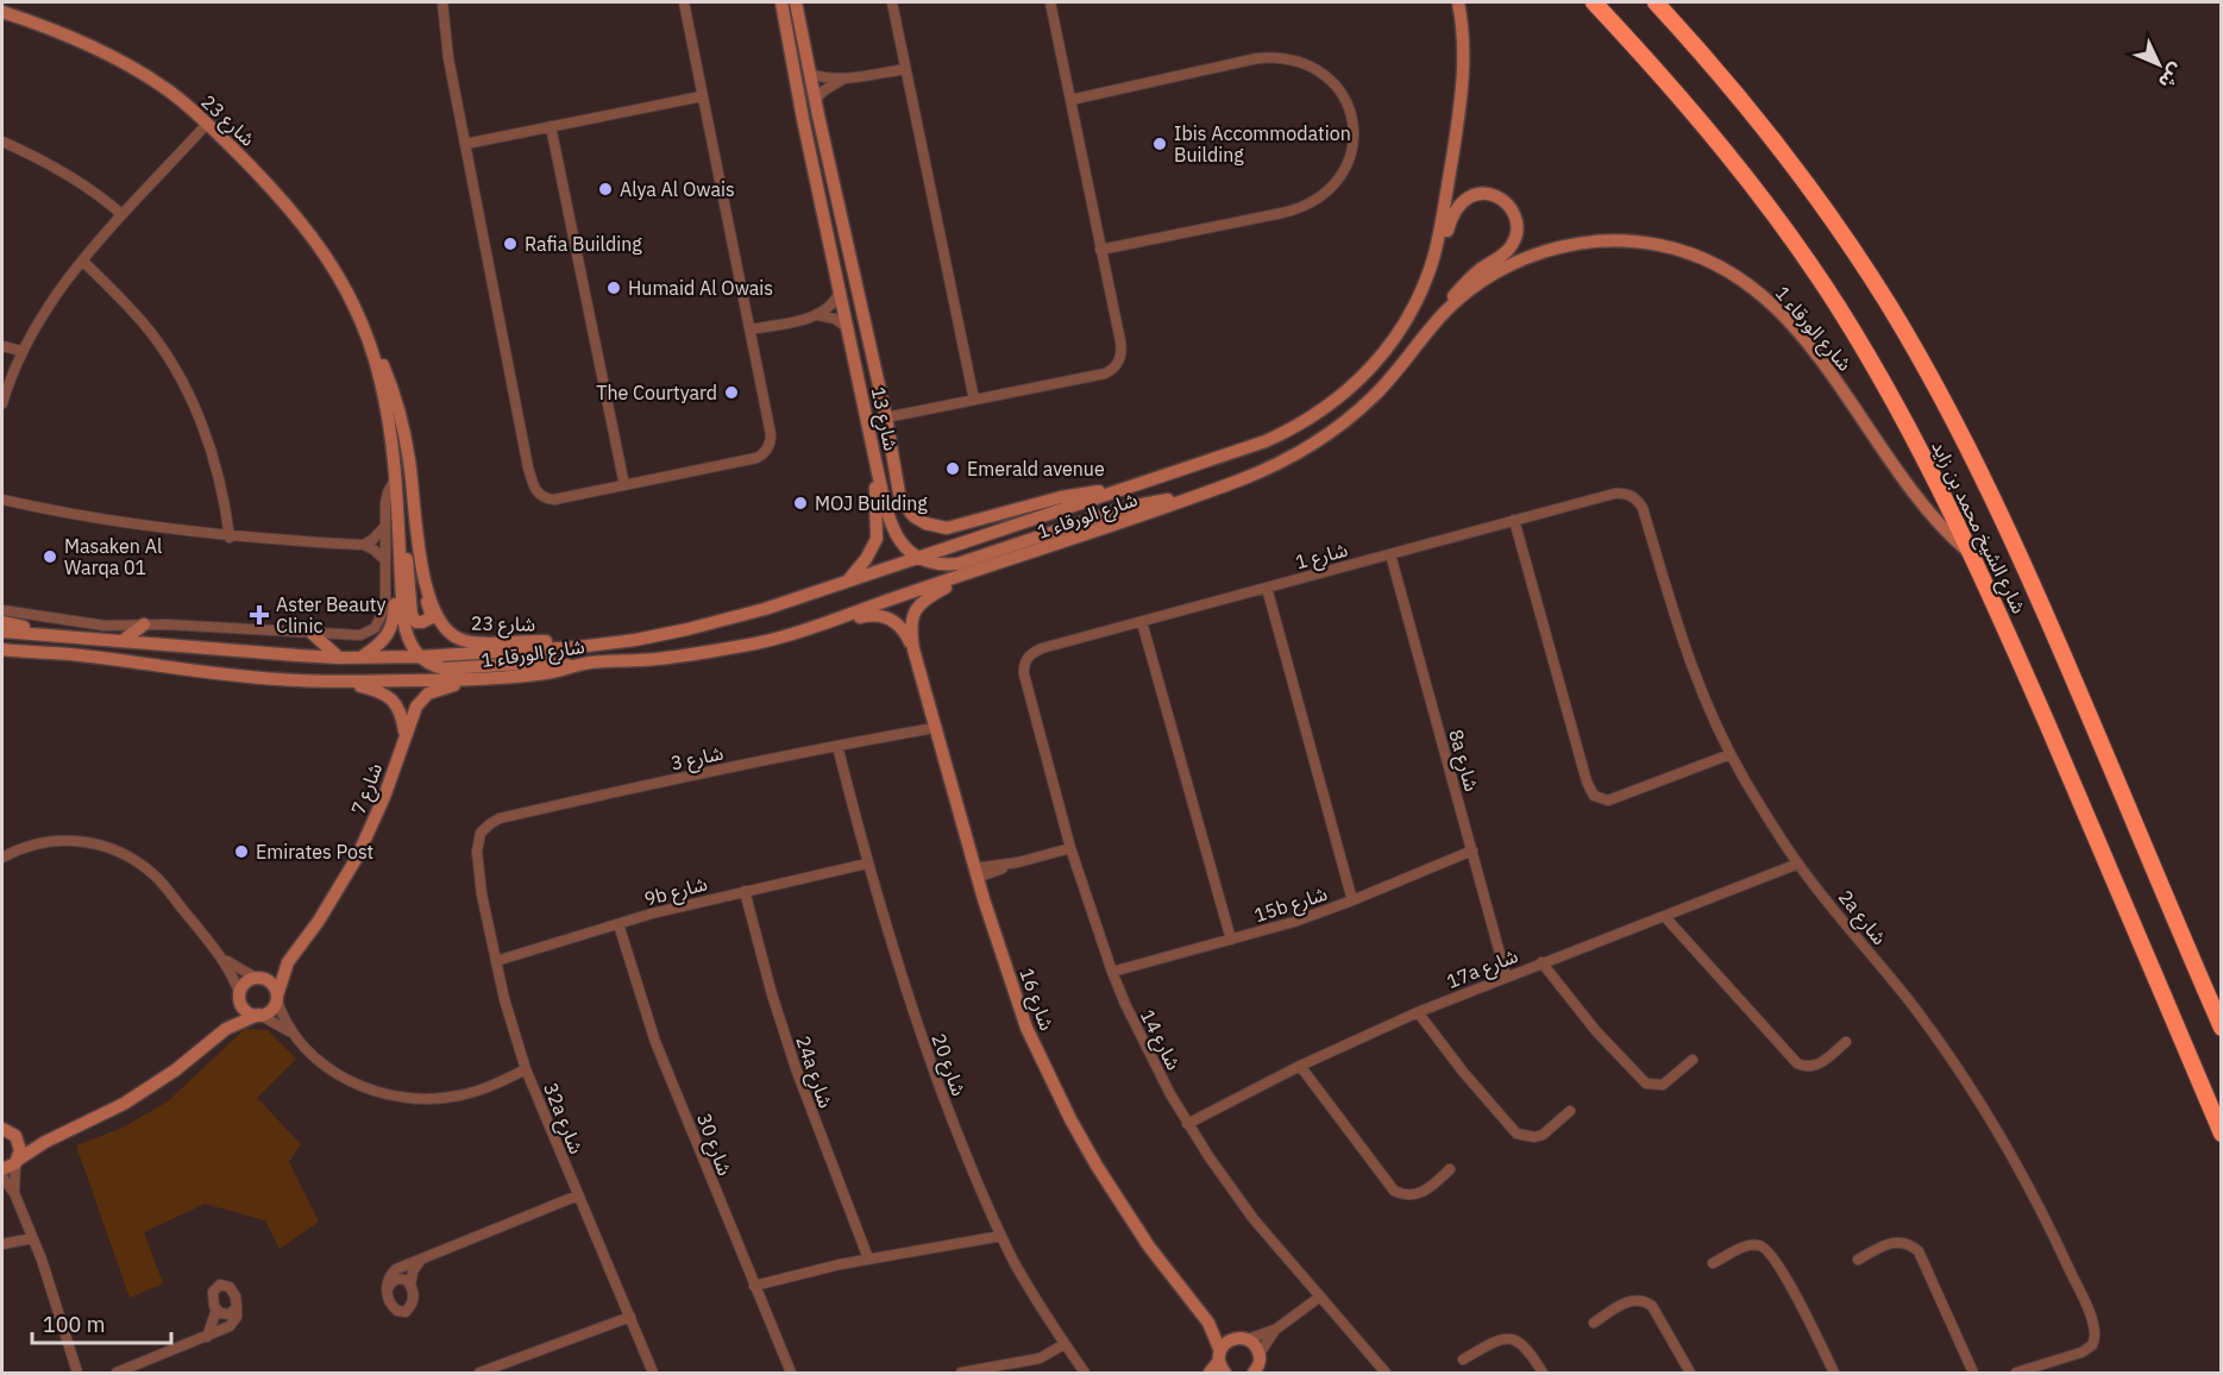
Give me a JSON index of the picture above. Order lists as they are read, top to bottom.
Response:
{
  "streets": {
    "highway": ["شارع الشيخ محمد بن زايد"],
    "street": [
      "شارع 23",
      "شارع الورقاء 1",
      "شارع 13",
      "شارع 1",
      "شارع 3",
      "8a شارع",
      "شارع 7",
      "9b شارع",
      "15b شارع",
      "2a شارع",
      "17a شارع",
      "شارع 16",
      "شارع 14",
      "شارع 20",
      "24a شارع",
      "32a شارع",
      "شارع 30"
    ]
  },
  "crossings": [
    ["شارع 23", "شارع الورقاء 1"],
    ["شارع الورقاء 1", "شارع 13"],
    ["شارع الورقاء 1", "شارع الشيخ محمد بن زايد"],
    ["شارع الورقاء 1", "شارع 7"],
    ["شارع الورقاء 1", "شارع 16"],
    ["شارع 1", "8a شارع"],
    ["شارع 1", "2a شارع"],
    ["شارع 1", "شارع 14"],
    ["شارع 3", "شارع 16"],
    ["شارع 3", "شارع 20"],
    ["شارع 3", "32a شارع"],
    ["8a شارع", "15b شارع"],
    ["8a شارع", "17a شارع"],
    ["9b شارع", "شارع 20"],
    ["9b شارع", "24a شارع"],
    ["9b شارع", "32a شارع"],
    ["9b شارع", "شارع 30"],
    ["15b شارع", "شارع 14"],
    ["2a شارع", "17a شارع"],
    ["17a شارع", "شارع 14"]
  ],
  "places": {
    "other": [
      "Ibis Accommodation Building",
      "Alya Al Owais",
      "Rafia Building",
      "Humaid Al Owais",
      "The Courtyard",
      "Emerald avenue",
      "MOJ Building",
      "Masaken Al Warqa 01",
      "Emirates Post"
    ],
    "health": ["Aster Beauty Clinic"]
  },
  "scale_bar": "100 m",
  "north": "bottom right"
}
